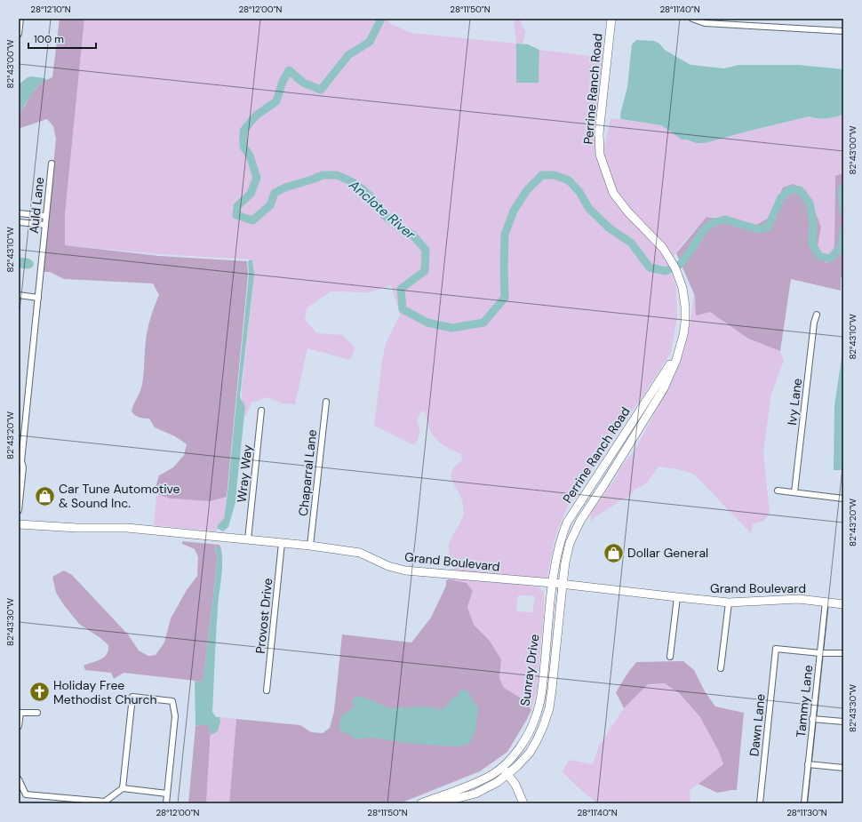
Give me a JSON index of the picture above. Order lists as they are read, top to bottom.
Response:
{
  "streets": {
    "street": [
      "Perrine Ranch Road",
      "Auld Lane",
      "Ivy Lane",
      "Chaparral Lane",
      "Wray Way",
      "Grand Boulevard",
      "Provost Drive",
      "Sunray Drive",
      "Tammy Lane",
      "Dawn Lane"
    ]
  },
  "crossings": [
    ["Perrine Ranch Road", "Grand Boulevard"],
    ["Perrine Ranch Road", "Sunray Drive"],
    ["Chaparral Lane", "Grand Boulevard"],
    ["Wray Way", "Grand Boulevard"],
    ["Grand Boulevard", "Provost Drive"],
    ["Grand Boulevard", "Sunray Drive"],
    ["Grand Boulevard", "Tammy Lane"],
    ["Tammy Lane", "Dawn Lane"]
  ],
  "water": ["Anclote River"],
  "places": {
    "shop": ["Car Tune Automotive & Sound Inc.", "Dollar General"],
    "church": ["Holiday Free Methodist Church"]
  },
  "scale_bar": "100 m",
  "coordinates": [
    "28°12'10\"N",
    "28°12'00\"N",
    "28°11'50\"N",
    "28°11'40\"N",
    "82°43'00\"W",
    "82°43'10\"W",
    "82°43'20\"W",
    "82°43'30\"W",
    "28°11'30\"N"
  ]
}
